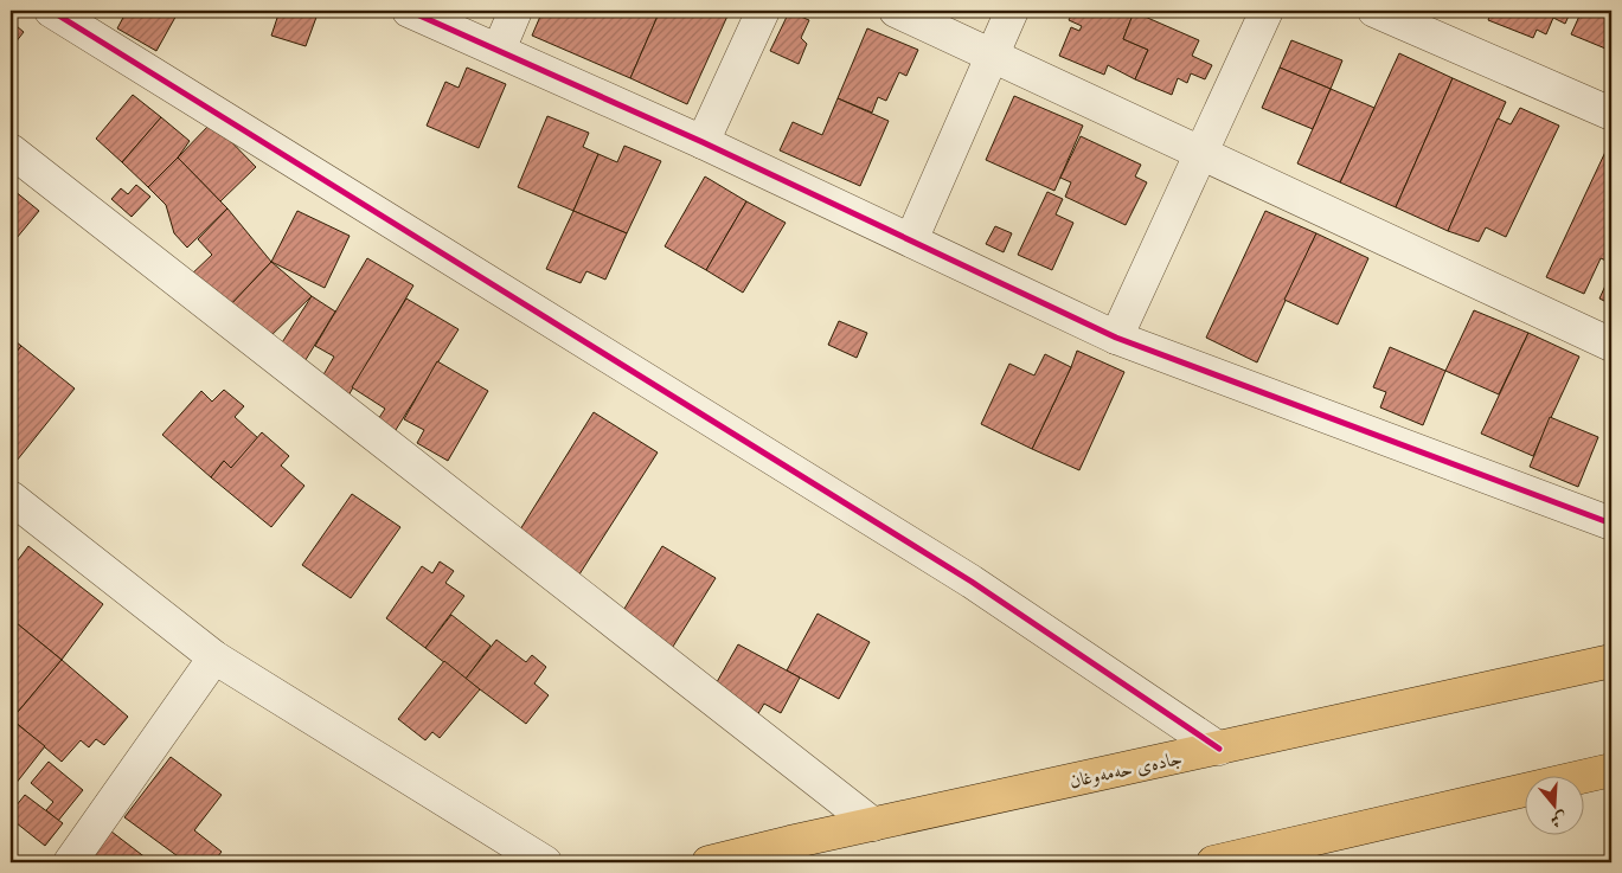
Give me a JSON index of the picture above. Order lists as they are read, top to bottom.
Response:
{
  "streets": {
    "main road": ["جادەی حەمەوغان"]
  },
  "north": "bottom"
}
